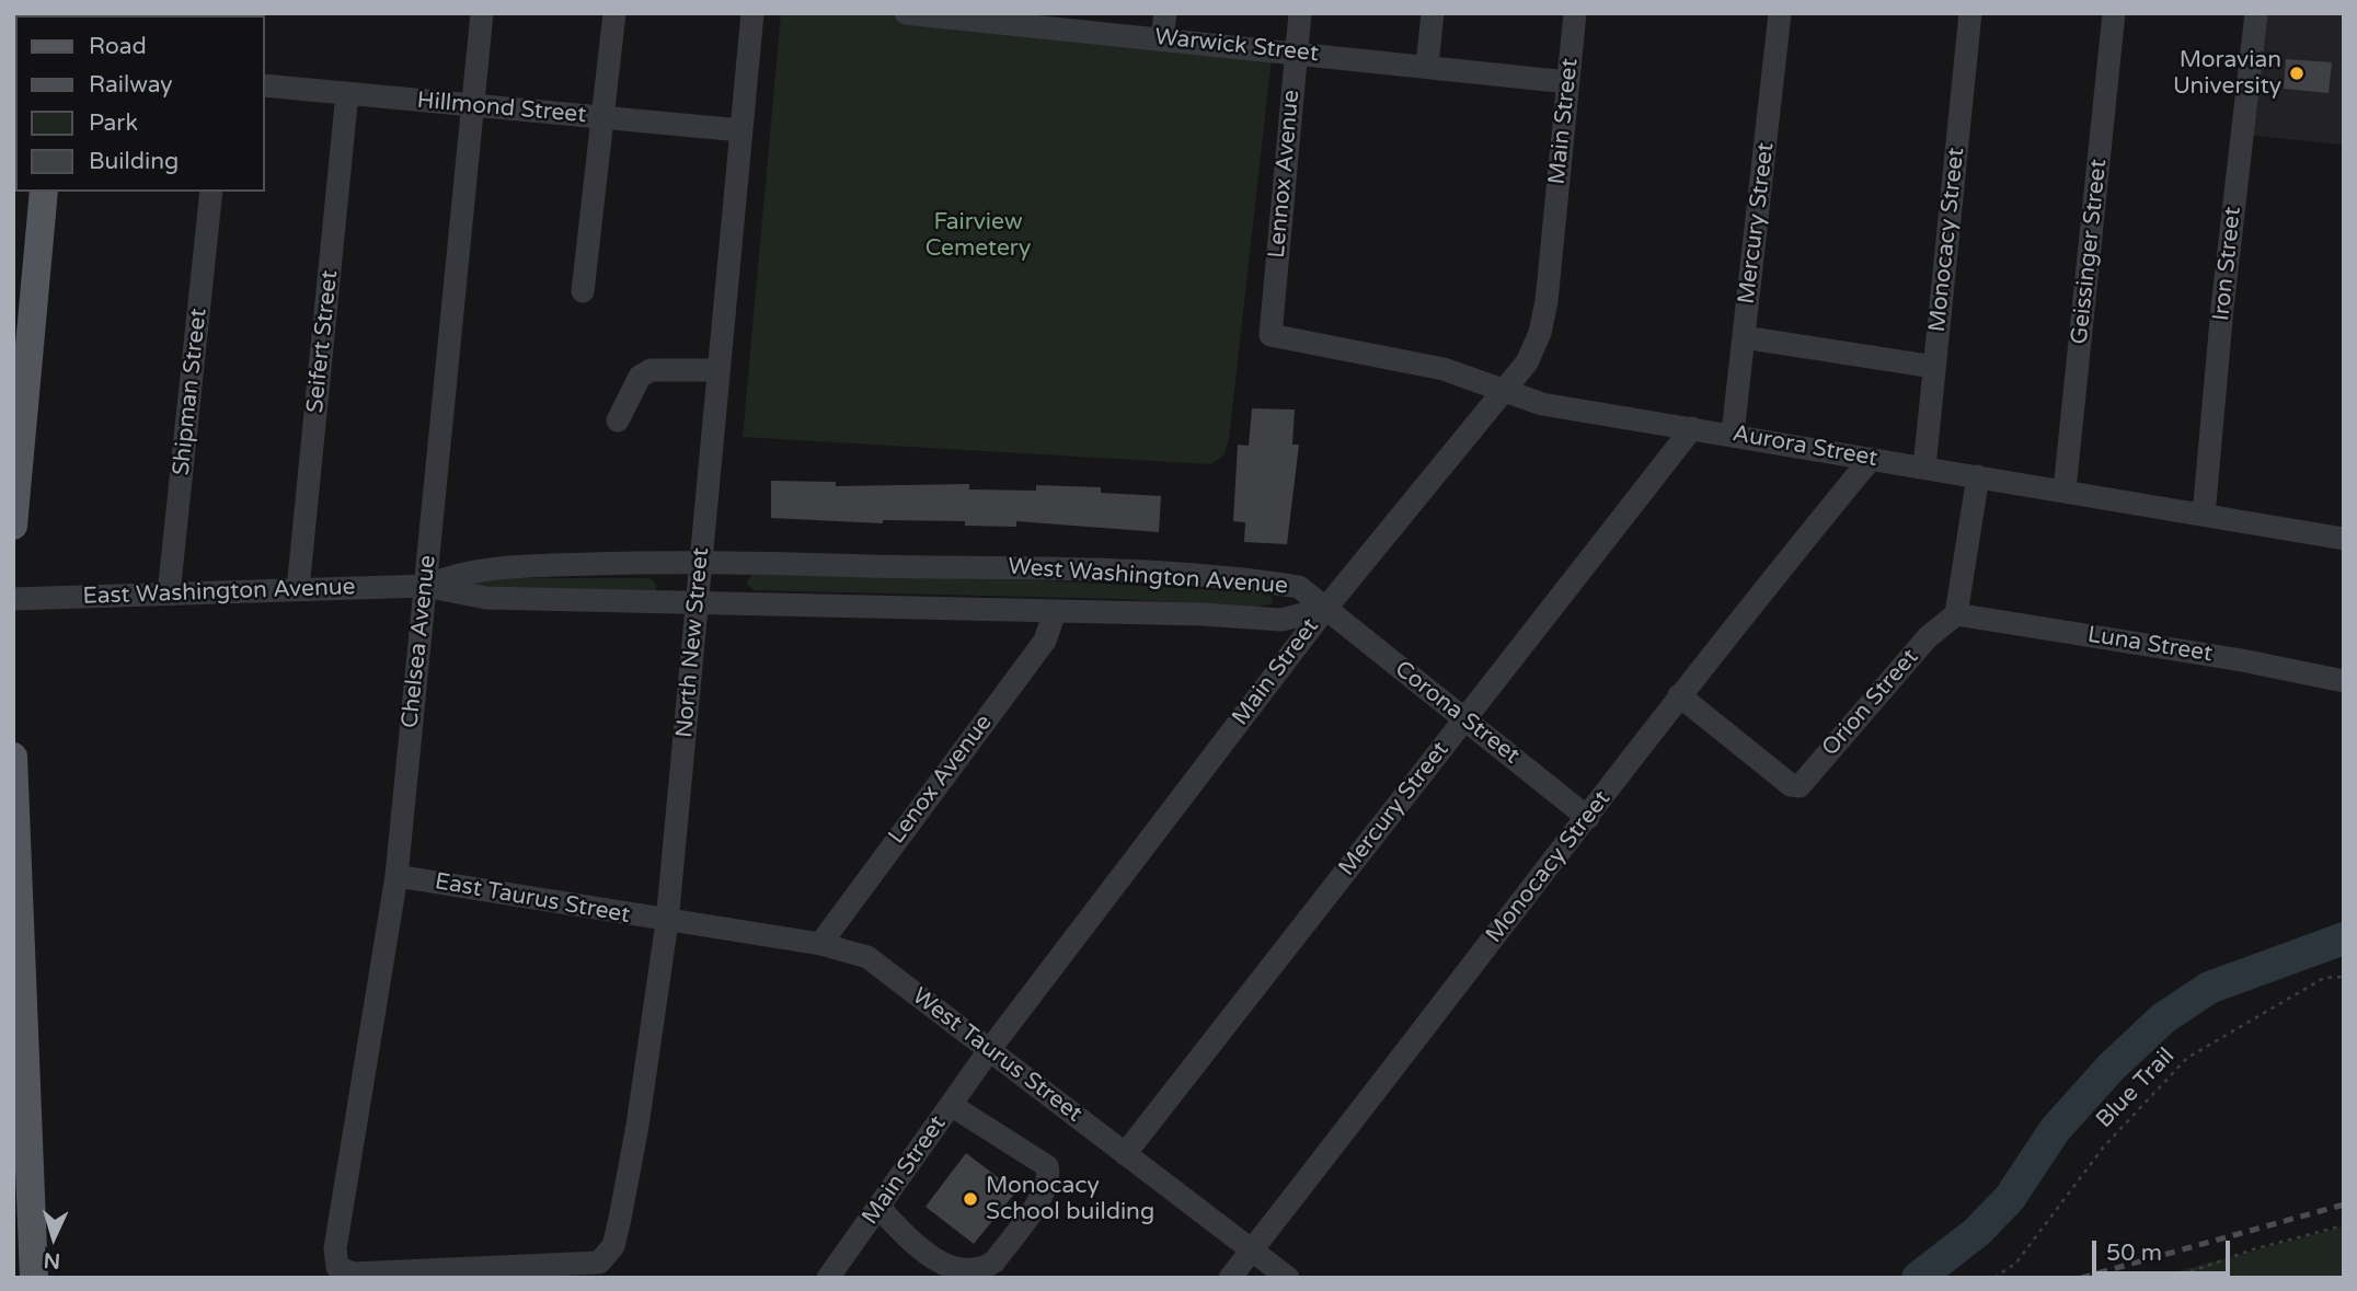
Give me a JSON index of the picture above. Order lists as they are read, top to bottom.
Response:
{
  "streets": {
    "street": [
      "Warwick Street",
      "Hillmond Street",
      "Main Street",
      "Lennox Avenue",
      "Mercury Street",
      "Monocacy Street",
      "Geissinger Street",
      "Iron Street",
      "Seifert Street",
      "Shipman Street",
      "Aurora Street",
      "West Washington Avenue",
      "East Washington Avenue",
      "Chelsea Avenue",
      "North New Street",
      "Luna Street",
      "Orion Street",
      "Corona Street",
      "Lenox Avenue",
      "East Taurus Street",
      "West Taurus Street"
    ],
    "path": ["Blue Trail"]
  },
  "crossings": [
    ["Warwick Street", "Main Street"],
    ["Warwick Street", "Lennox Avenue"],
    ["Hillmond Street", "Seifert Street"],
    ["Hillmond Street", "Chelsea Avenue"],
    ["Hillmond Street", "North New Street"],
    ["Main Street", "Aurora Street"],
    ["Main Street", "West Washington Avenue"],
    ["Main Street", "Corona Street"],
    ["Main Street", "West Taurus Street"],
    ["Lennox Avenue", "Aurora Street"],
    ["Mercury Street", "Aurora Street"],
    ["Mercury Street", "Corona Street"],
    ["Mercury Street", "West Taurus Street"],
    ["Monocacy Street", "Aurora Street"],
    ["Monocacy Street", "Orion Street"],
    ["Monocacy Street", "Corona Street"],
    ["Monocacy Street", "West Taurus Street"],
    ["Geissinger Street", "Aurora Street"],
    ["Iron Street", "Aurora Street"],
    ["Seifert Street", "East Washington Avenue"],
    ["Shipman Street", "East Washington Avenue"],
    ["West Washington Avenue", "East Washington Avenue"],
    ["West Washington Avenue", "North New Street"],
    ["West Washington Avenue", "Corona Street"],
    ["West Washington Avenue", "Lenox Avenue"],
    ["East Washington Avenue", "Chelsea Avenue"],
    ["East Washington Avenue", "North New Street"],
    ["Chelsea Avenue", "North New Street"],
    ["Chelsea Avenue", "East Taurus Street"],
    ["North New Street", "East Taurus Street"],
    ["North New Street", "West Taurus Street"],
    ["Luna Street", "Orion Street"],
    ["Lenox Avenue", "West Taurus Street"],
    ["East Taurus Street", "West Taurus Street"]
  ],
  "parks": ["Fairview Cemetery"],
  "places": ["Moravian University", "Monocacy School building"],
  "legend": [
    "Road",
    "Railway",
    "Park",
    "Building"
  ],
  "scale_bar": "50 m",
  "north": "bottom"
}
